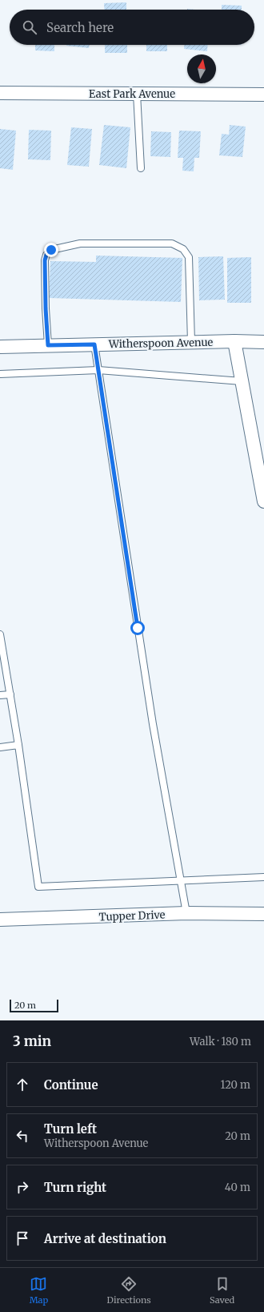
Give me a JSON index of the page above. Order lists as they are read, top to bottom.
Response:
{
  "streets": {
    "street": ["East Park Avenue", "Witherspoon Avenue", "Tupper Drive"]
  },
  "scale_bar": "20 m",
  "north": "top",
  "page": {
    "search": "Search here",
    "scale": "20 m",
    "heading": ["3 min", "Walk · 180 m"],
    "list": [
      ["Continue", "120 m"],
      ["Turn left", "Witherspoon Avenue", "20 m"],
      ["Turn right", "40 m"],
      "Arrive at destination"
    ],
    "nav": ["Map", "Directions", "Saved"]
  }
}
